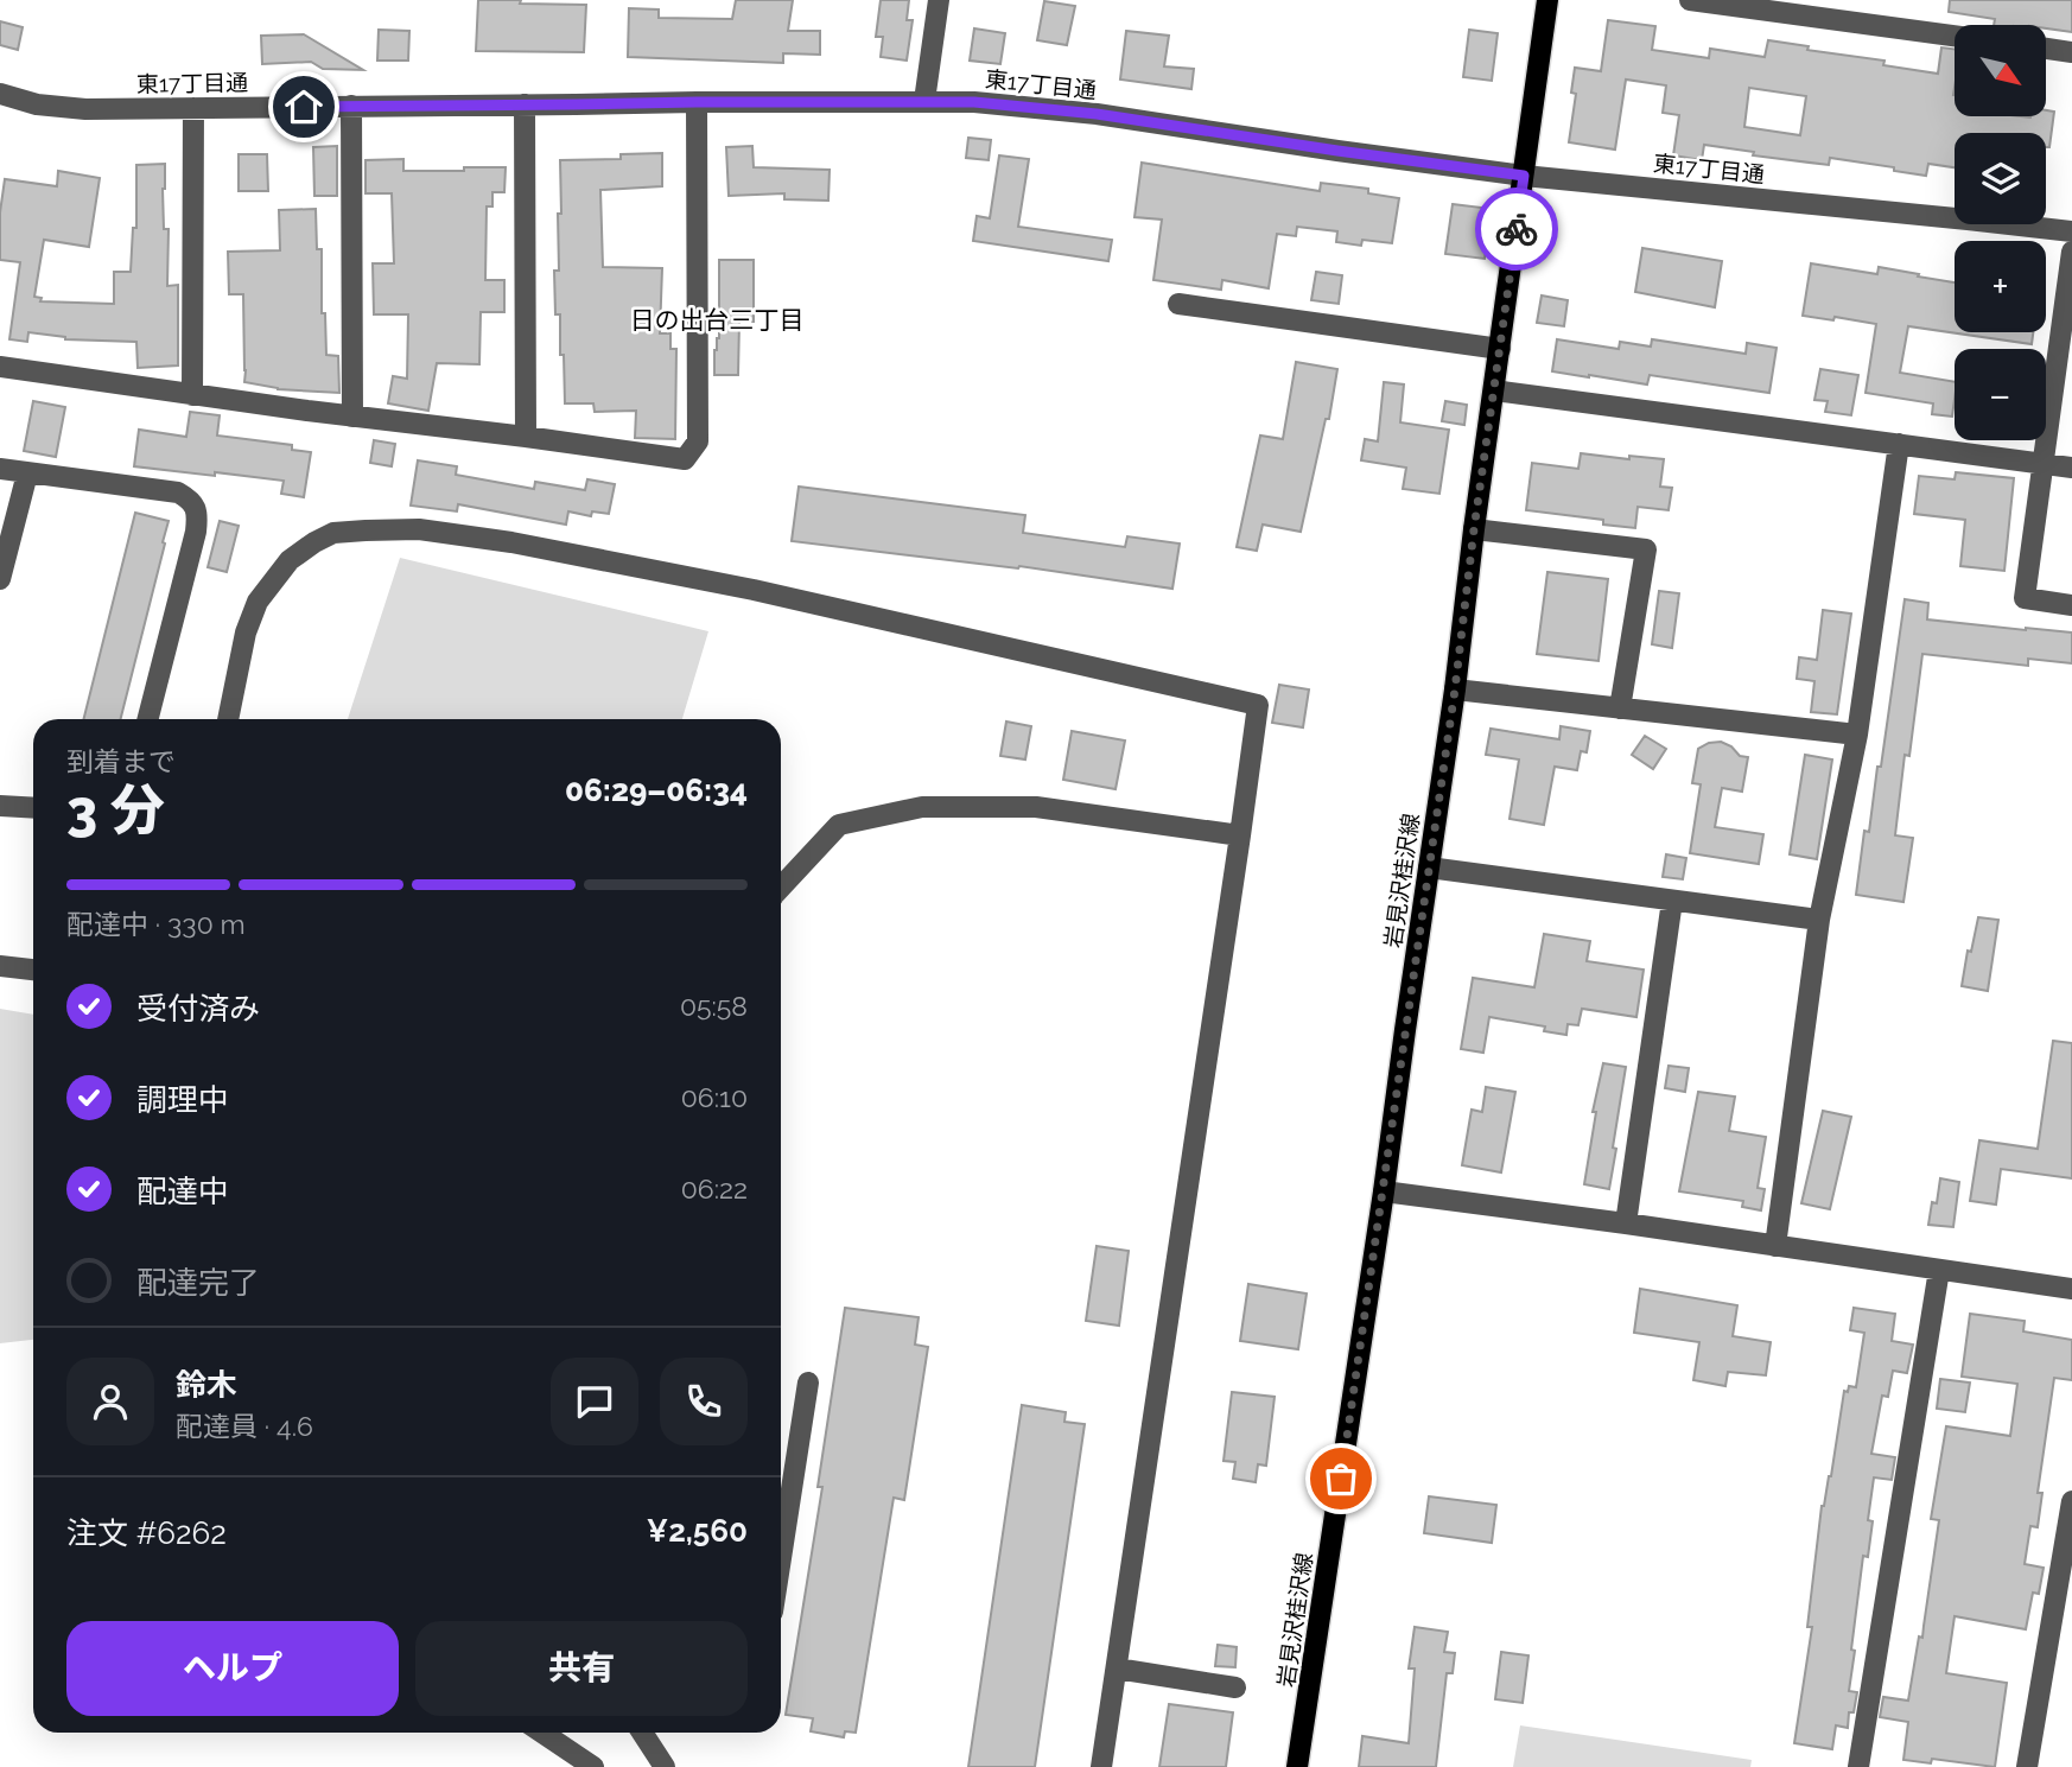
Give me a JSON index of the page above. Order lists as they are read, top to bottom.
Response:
{
  "streets": {
    "main road": ["岩見沢桂沢線"],
    "street": ["東17丁目通"]
  },
  "crossings": [
    ["東17丁目通", "岩見沢桂沢線"]
  ],
  "districts": ["日の出台三丁目"],
  "north": "bottom right",
  "page": {
    "map_buttons": ["+", "−"],
    "heading": ["3 分", "到着まで", "06:29–06:34"],
    "panel": [
      "鈴木",
      "配達員 · 4.6",
      "注文 #6262",
      "¥2,560"
    ],
    "bar": "配達中 · 330 m",
    "list": [
      ["受付済み", "05:58"],
      ["調理中", "06:10"],
      ["配達中", "06:22"],
      "配達完了"
    ],
    "buttons": ["ヘルプ", "共有"]
  }
}
